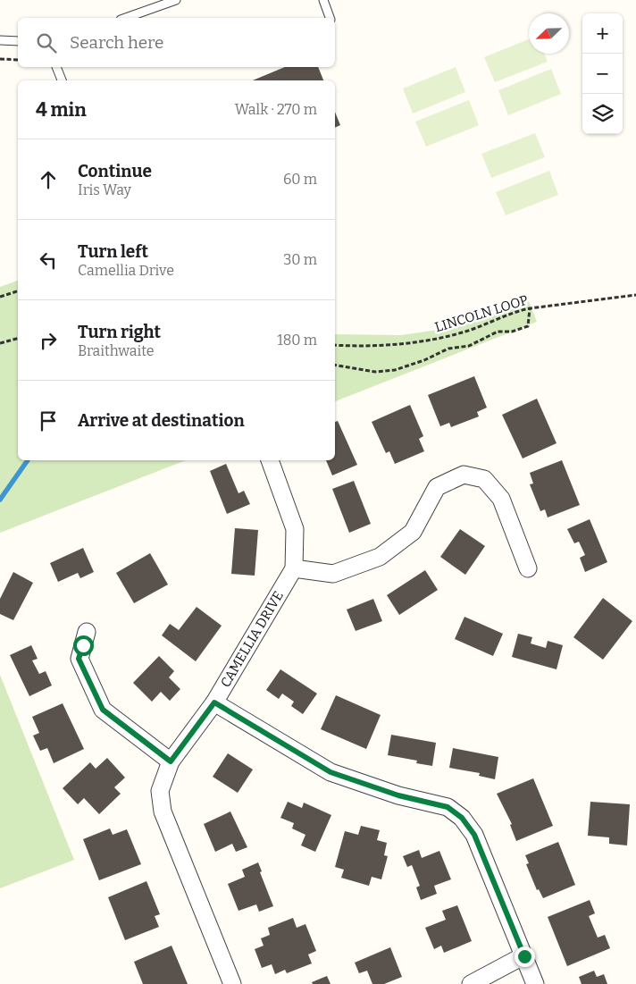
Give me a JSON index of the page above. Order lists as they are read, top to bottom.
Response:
{
  "streets": {
    "street": ["CAMELLIA DRIVE"],
    "path": ["LINCOLN LOOP"]
  },
  "north": "bottom left",
  "page": {
    "map_buttons": ["+", "−"],
    "search": "Search here",
    "heading": ["4 min", "Walk · 270 m"],
    "list": [
      ["Continue", "Iris Way", "60 m"],
      ["Turn left", "Camellia Drive", "30 m"],
      ["Turn right", "Braithwaite", "180 m"],
      "Arrive at destination"
    ]
  }
}
